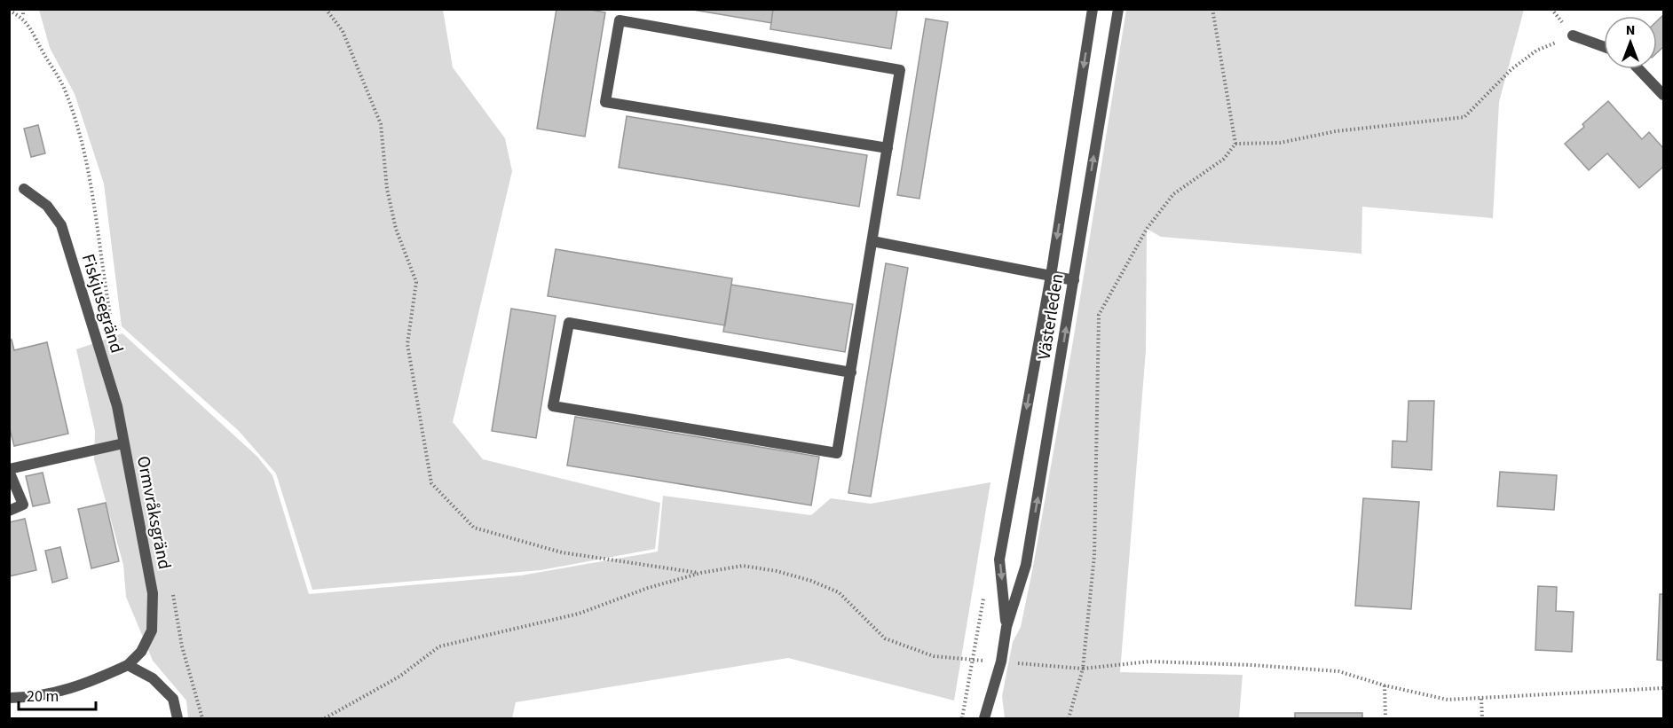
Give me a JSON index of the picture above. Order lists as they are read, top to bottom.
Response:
{
  "streets": {
    "street": ["Fiskjusegränd", "Västerleden", "Ormvråksgränd"]
  },
  "crossings": [
    ["Fiskjusegränd", "Ormvråksgränd"]
  ],
  "scale_bar": "20 m",
  "north": "top"
}
